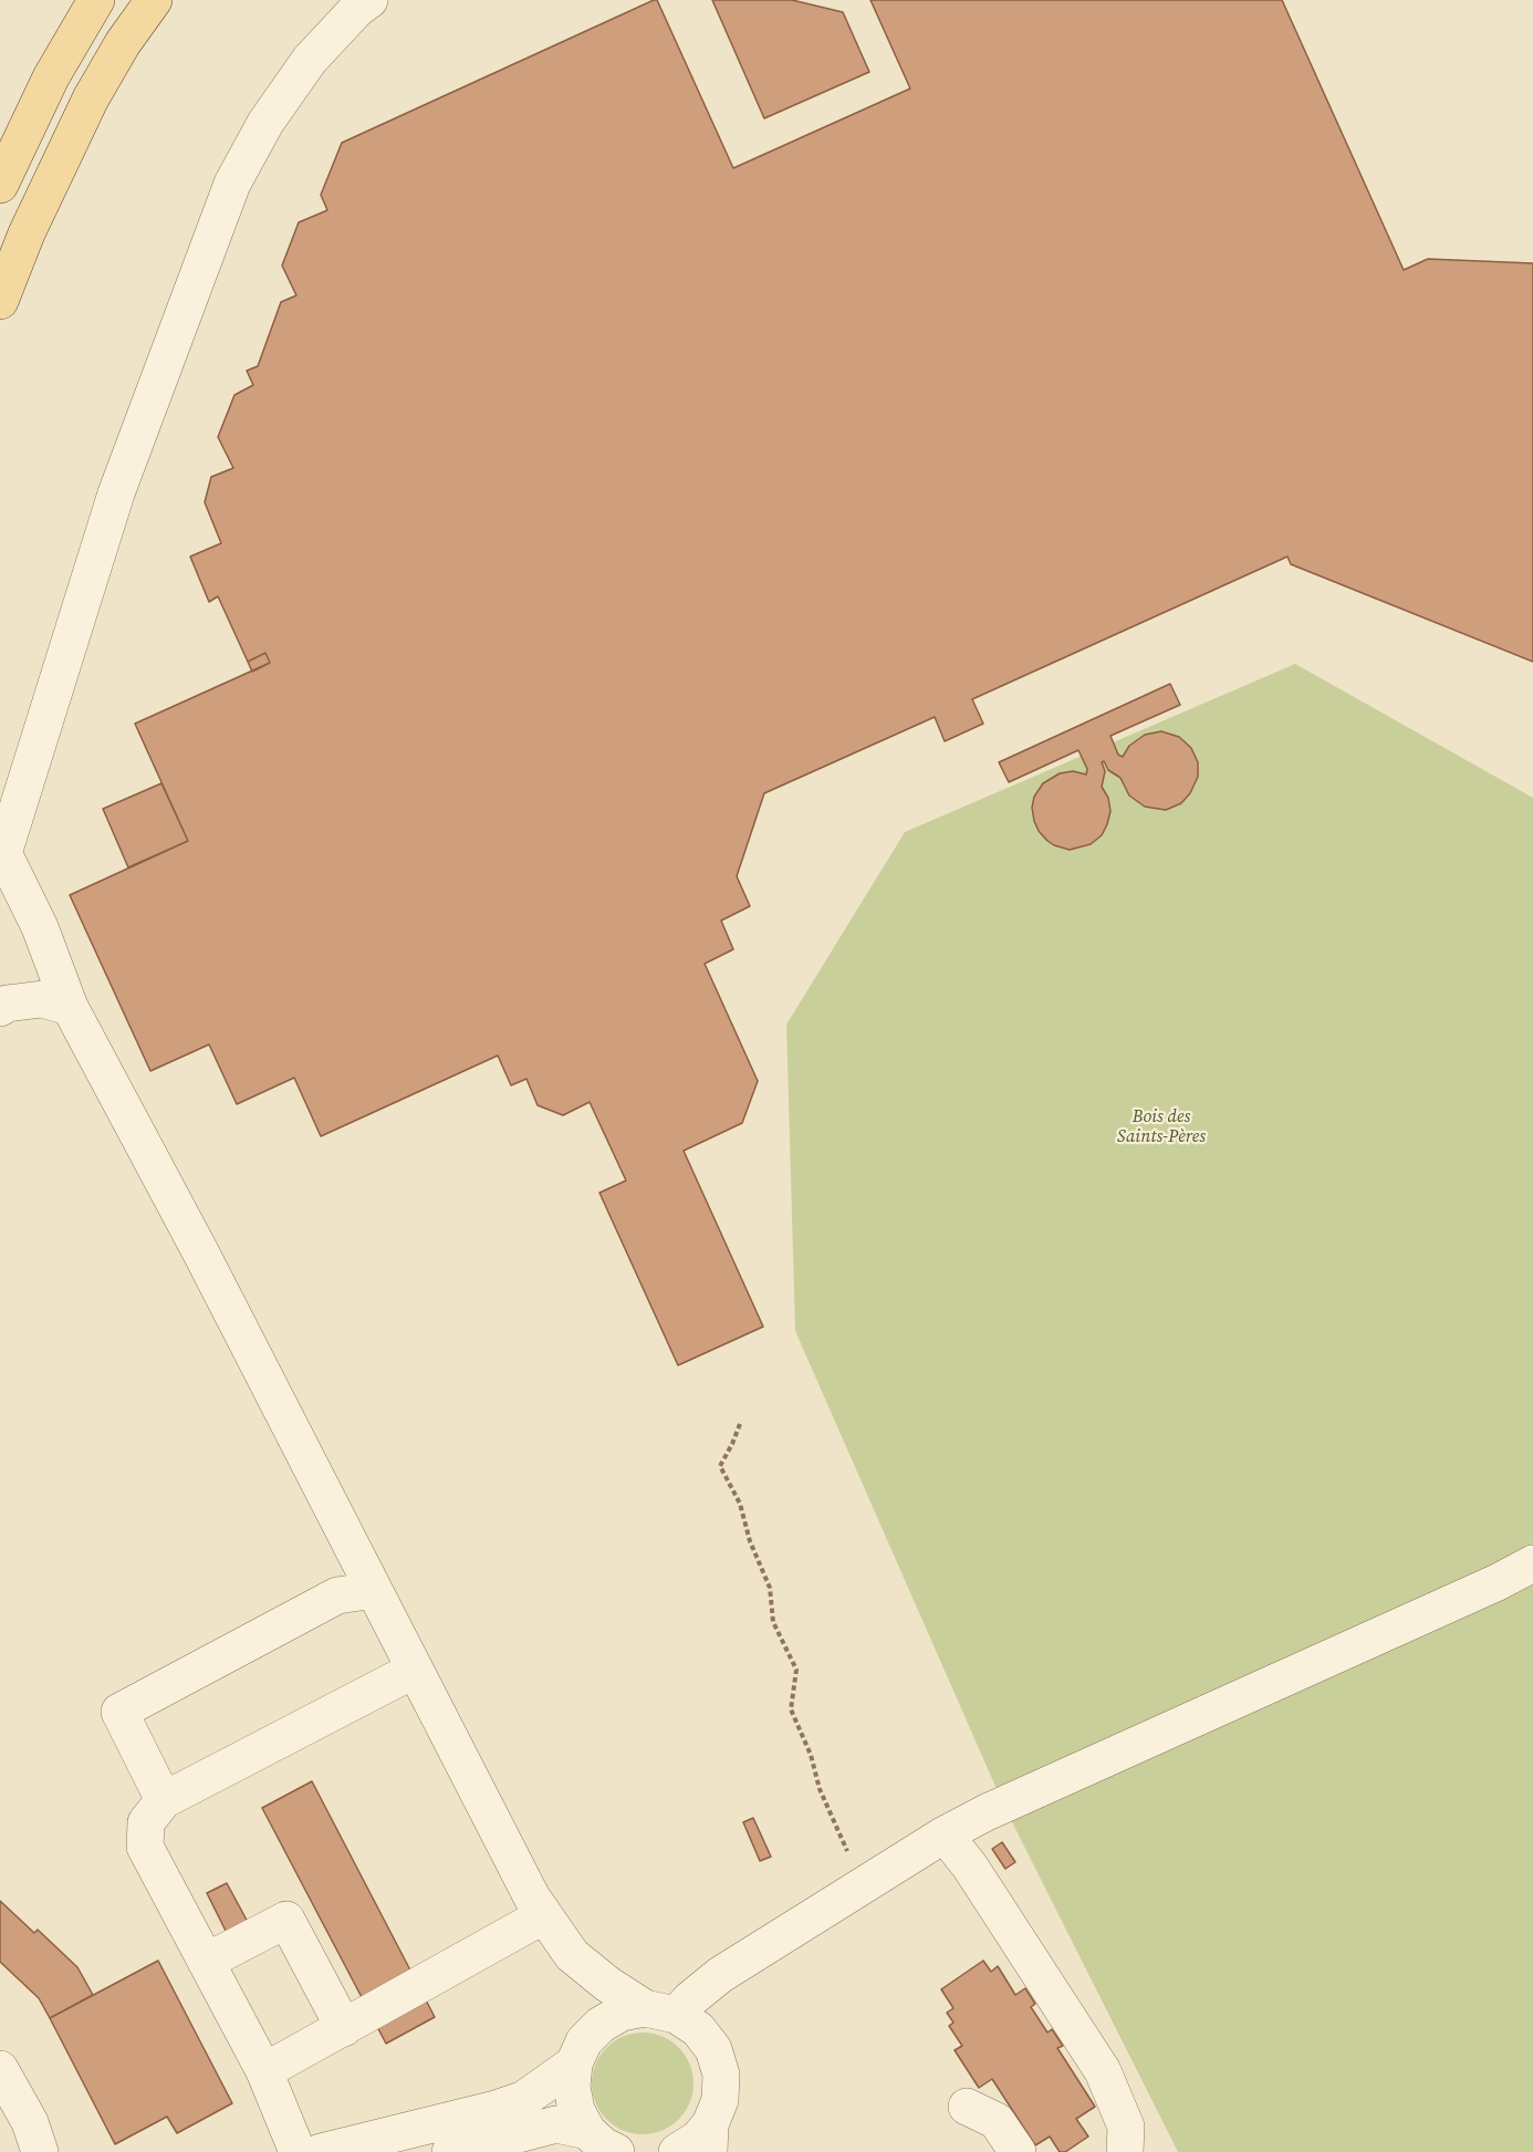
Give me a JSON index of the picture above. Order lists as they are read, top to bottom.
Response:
{
  "parks": ["Bois des Saints-Pères"]
}
